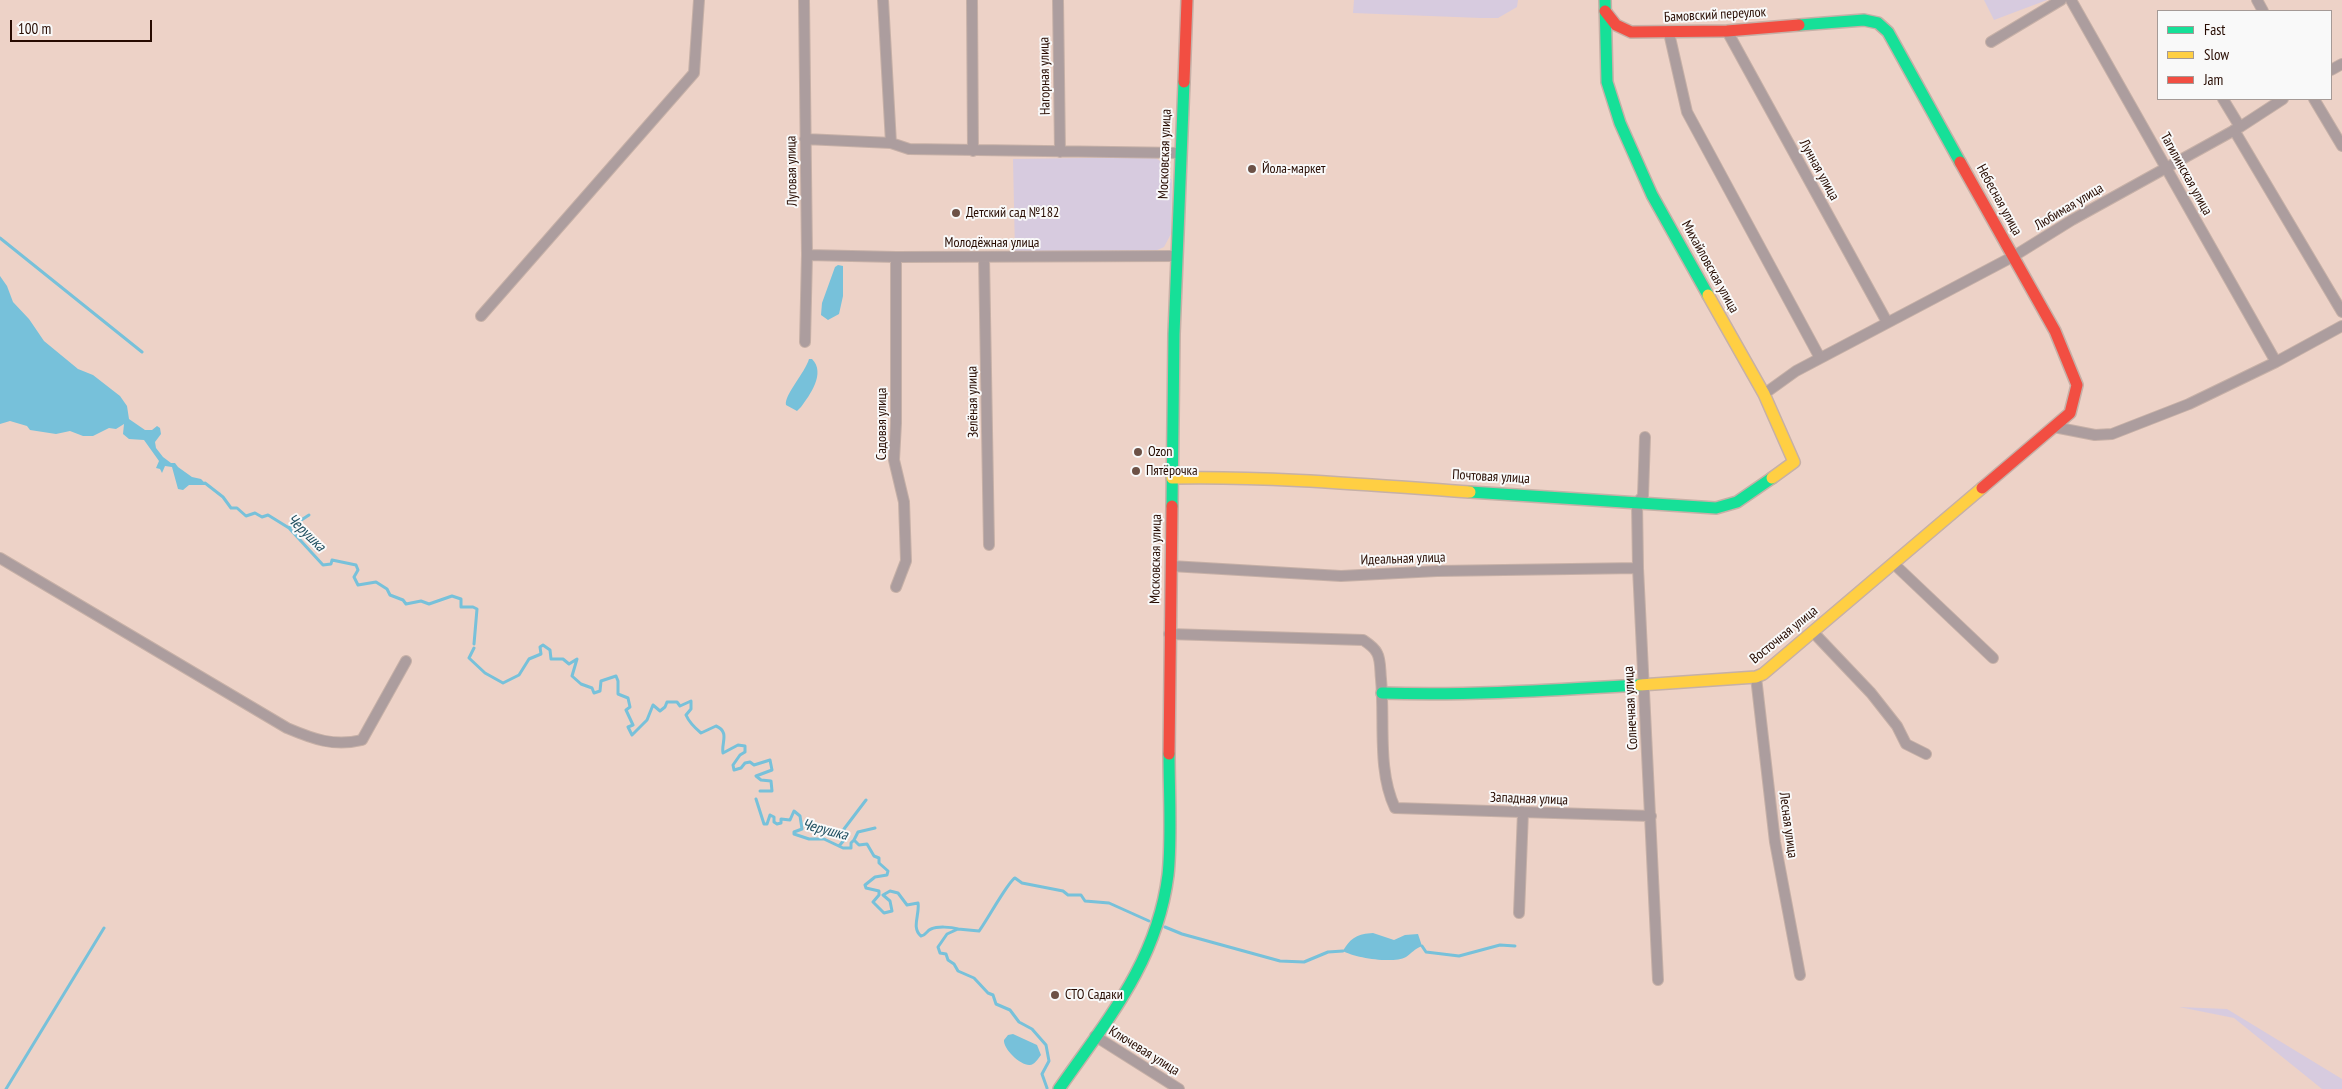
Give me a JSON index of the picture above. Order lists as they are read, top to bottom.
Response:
{
  "streets": {
    "street": [
      "Бамовский переулок",
      "Нагорная улица",
      "Московская улица",
      "Лунная улица",
      "Луговая улица",
      "Тагилинская улица",
      "Небесная улица",
      "Любимая улица",
      "Молодёжная улица",
      "Михайловская улица",
      "Зелёная улица",
      "Садовая улица",
      "Почтовая улица",
      "Идеальная улица",
      "Восточная улица",
      "Солнечная улица",
      "Западная улица",
      "Лесная улица",
      "Ключевая улица"
    ]
  },
  "crossings": [
    ["Бамовский переулок", "Лунная улица"],
    ["Бамовский переулок", "Небесная улица"],
    ["Бамовский переулок", "Михайловская улица"],
    ["Московская улица", "Молодёжная улица"],
    ["Московская улица", "Почтовая улица"],
    ["Московская улица", "Идеальная улица"],
    ["Московская улица", "Ключевая улица"],
    ["Лунная улица", "Любимая улица"],
    ["Луговая улица", "Молодёжная улица"],
    ["Тагилинская улица", "Любимая улица"],
    ["Небесная улица", "Любимая улица"],
    ["Небесная улица", "Восточная улица"],
    ["Любимая улица", "Михайловская улица"],
    ["Молодёжная улица", "Зелёная улица"],
    ["Молодёжная улица", "Садовая улица"],
    ["Михайловская улица", "Почтовая улица"],
    ["Почтовая улица", "Солнечная улица"],
    ["Идеальная улица", "Солнечная улица"],
    ["Восточная улица", "Солнечная улица"],
    ["Восточная улица", "Западная улица"],
    ["Восточная улица", "Лесная улица"],
    ["Солнечная улица", "Западная улица"]
  ],
  "water": ["Черушка"],
  "places": [
    "Йола-маркет",
    "Детский сад №182",
    "Ozon",
    "Пятёрочка",
    "СТО Садаки"
  ],
  "legend": ["Fast", "Slow", "Jam"],
  "scale_bar": "100 m"
}
